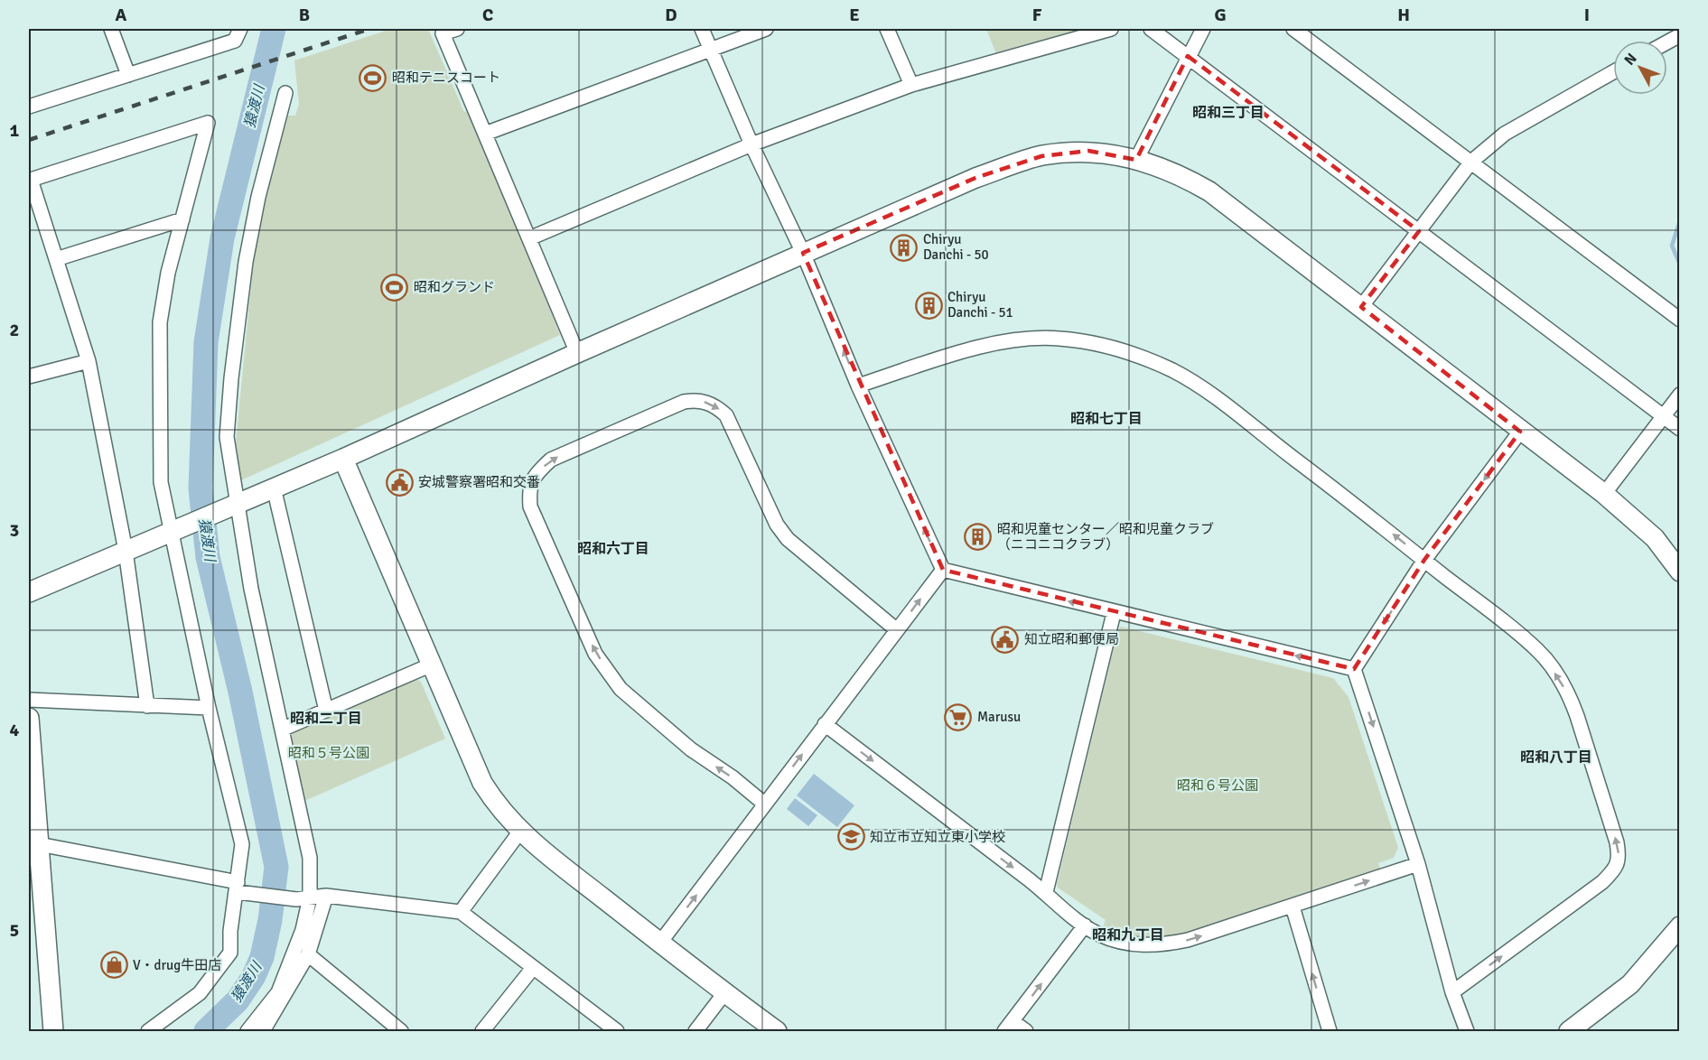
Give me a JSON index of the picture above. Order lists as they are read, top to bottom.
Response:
{
  "districts": [
    "昭和三丁目",
    "昭和七丁目",
    "昭和六丁目",
    "昭和二丁目",
    "昭和八丁目",
    "昭和九丁目"
  ],
  "water": ["猿渡川"],
  "parks": ["昭和５号公園", "昭和６号公園"],
  "places": {
    "sports": ["昭和テニスコート", "昭和グランド"],
    "building": ["Chiryu Danchi - 50", "Chiryu Danchi - 51", "昭和児童センター／昭和児童クラブ （ニコニコクラブ）"],
    "public building": ["安城警察署昭和交番", "知立昭和郵便局"],
    "supermarket": ["Marusu"],
    "school or university": ["知立市立知立東小学校"],
    "shop": ["V・drug牛田店"]
  },
  "north": "top left",
  "grid": {
    "columns": [
      "A",
      "B",
      "C",
      "D",
      "E",
      "F",
      "G",
      "H",
      "I"
    ],
    "rows": [
      "1",
      "2",
      "3",
      "4",
      "5"
    ]
  }
}
